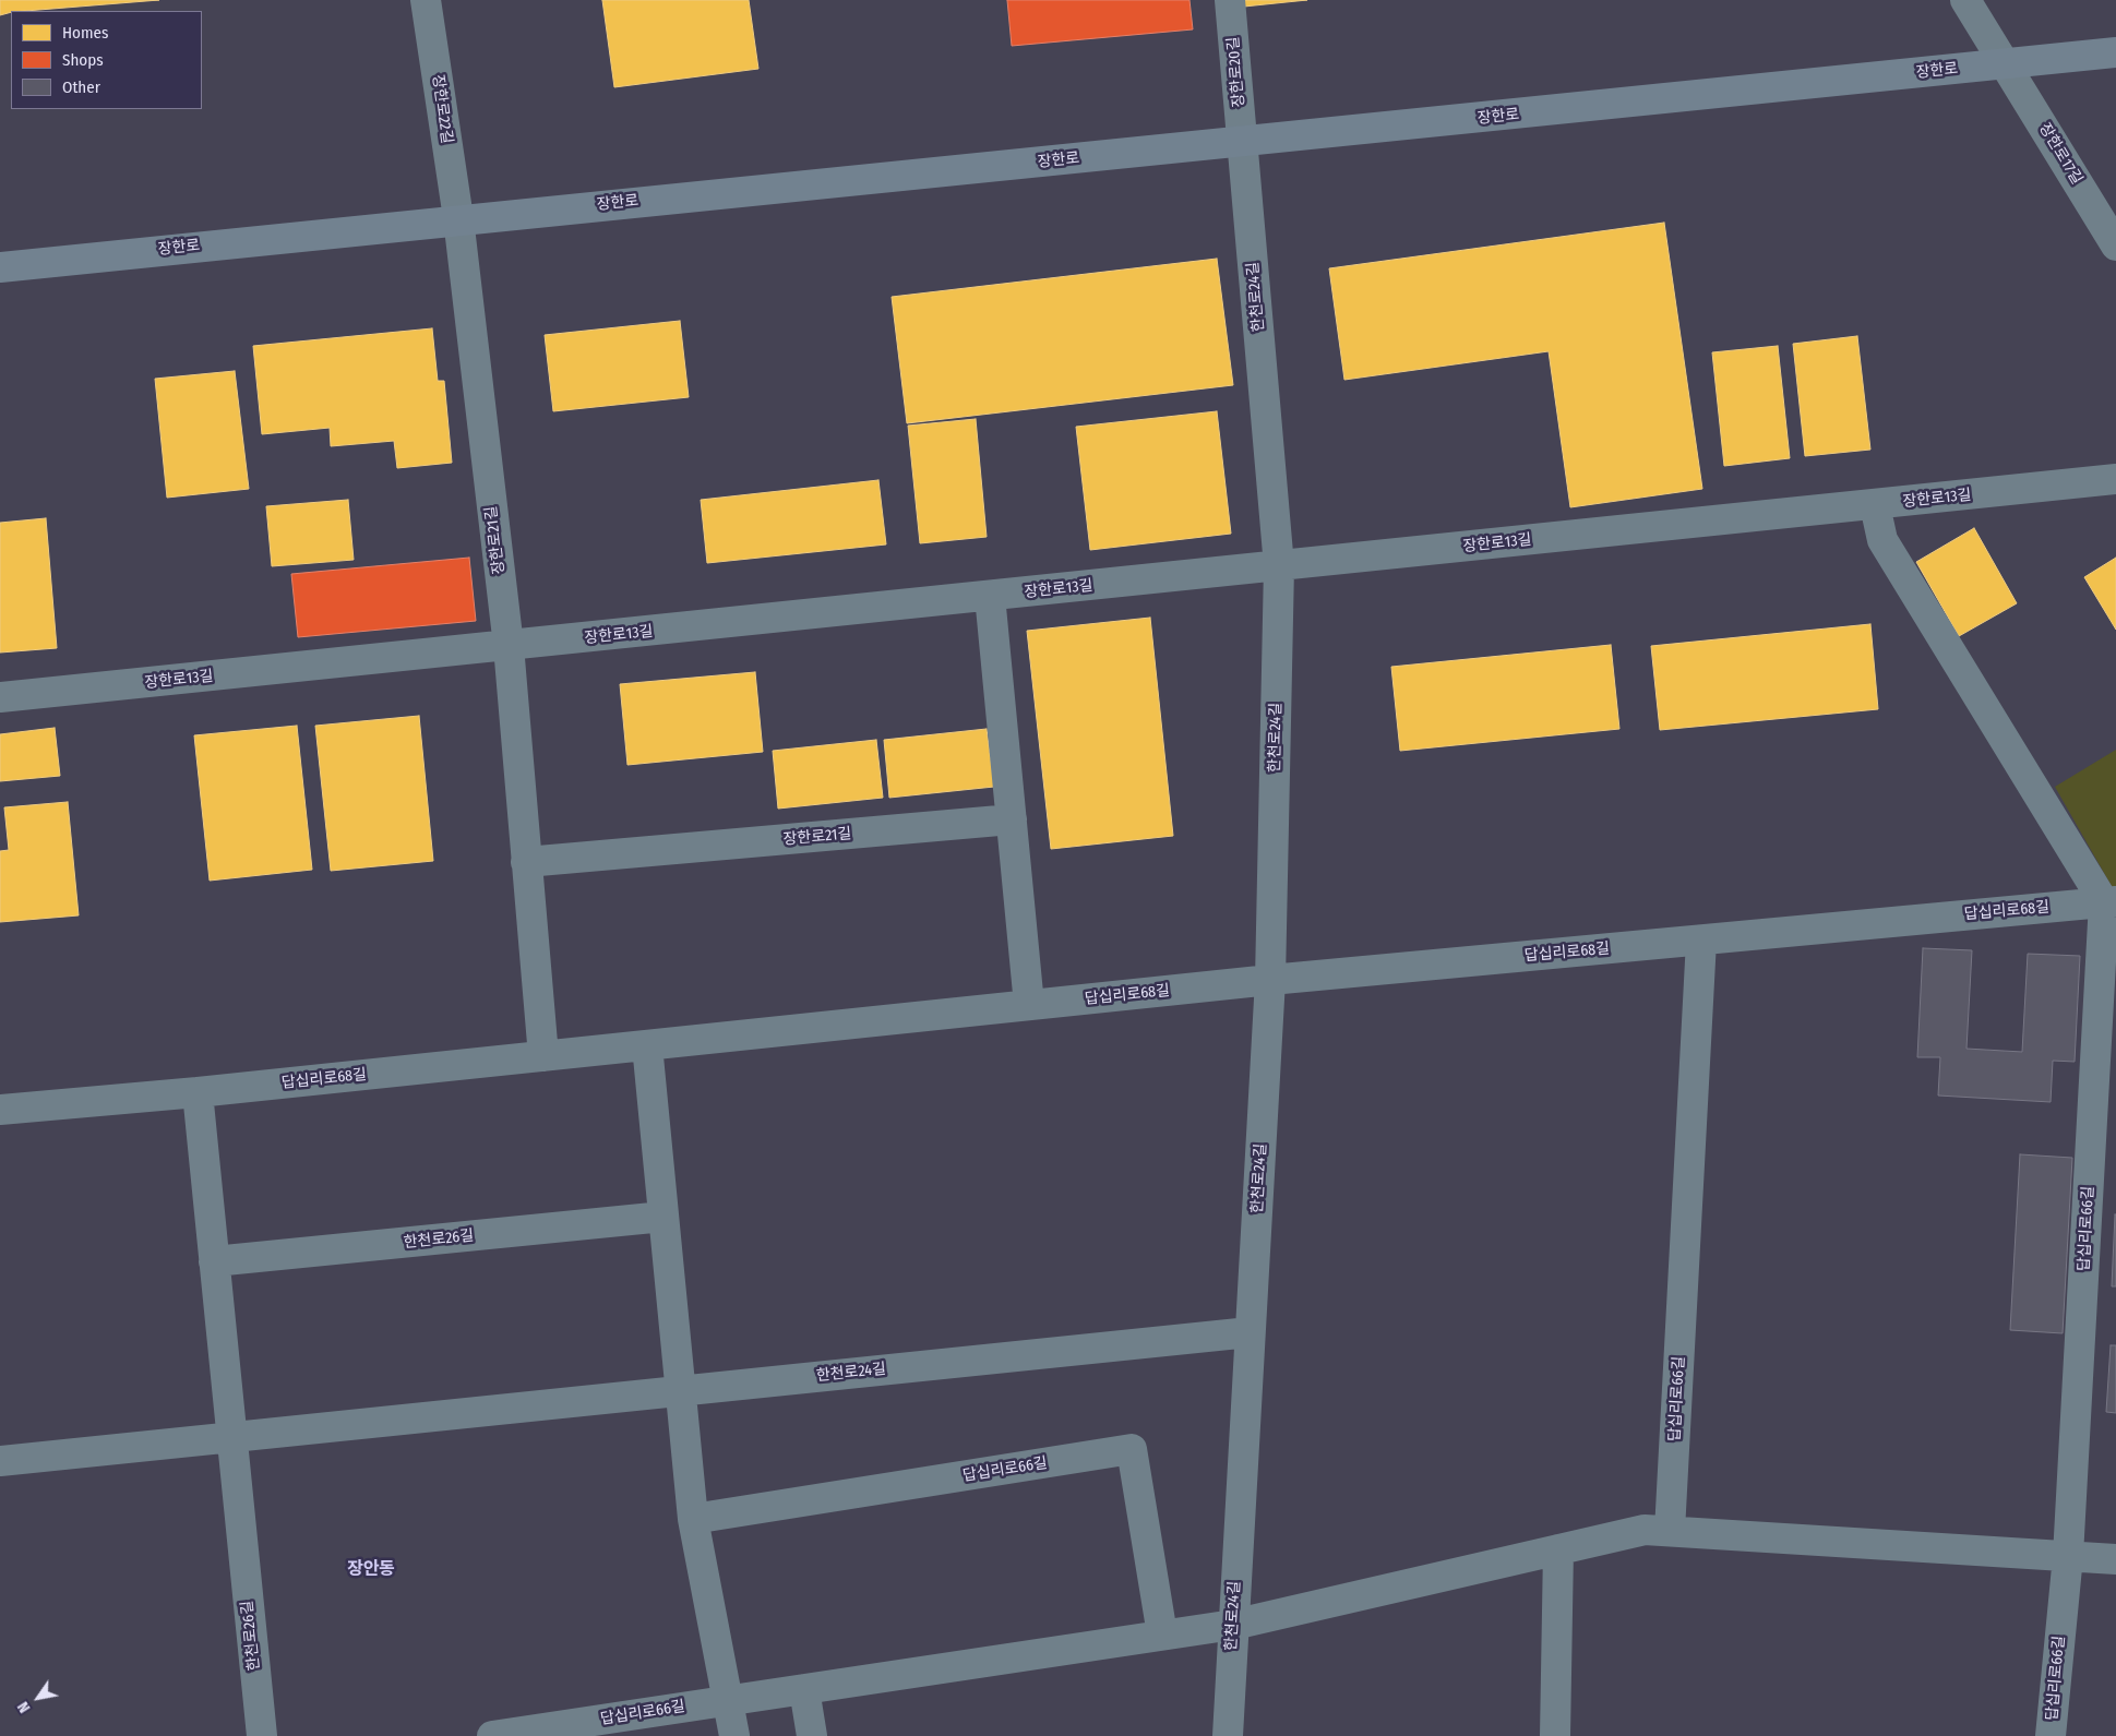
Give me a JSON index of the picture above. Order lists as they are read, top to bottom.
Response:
{
  "streets": {
    "street": [
      "장한로",
      "장한로20길",
      "장한로22길",
      "장한로17길",
      "한천로24길",
      "장한로13길",
      "장한로21길",
      "답십리로68길",
      "답십리로66길",
      "한천로26길"
    ]
  },
  "crossings": [
    ["장한로", "장한로20길"],
    ["장한로", "장한로22길"],
    ["장한로", "장한로17길"],
    ["장한로", "한천로24길"],
    ["장한로", "장한로21길"],
    ["장한로20길", "한천로24길"],
    ["장한로22길", "장한로21길"],
    ["한천로24길", "장한로13길"],
    ["한천로24길", "답십리로68길"],
    ["한천로24길", "답십리로66길"],
    ["장한로13길", "장한로21길"],
    ["장한로21길", "답십리로68길"],
    ["답십리로68길", "답십리로66길"],
    ["답십리로68길", "한천로26길"]
  ],
  "districts": ["장안동"],
  "legend": ["Homes", "Shops", "Other"],
  "north": "bottom left"
}
